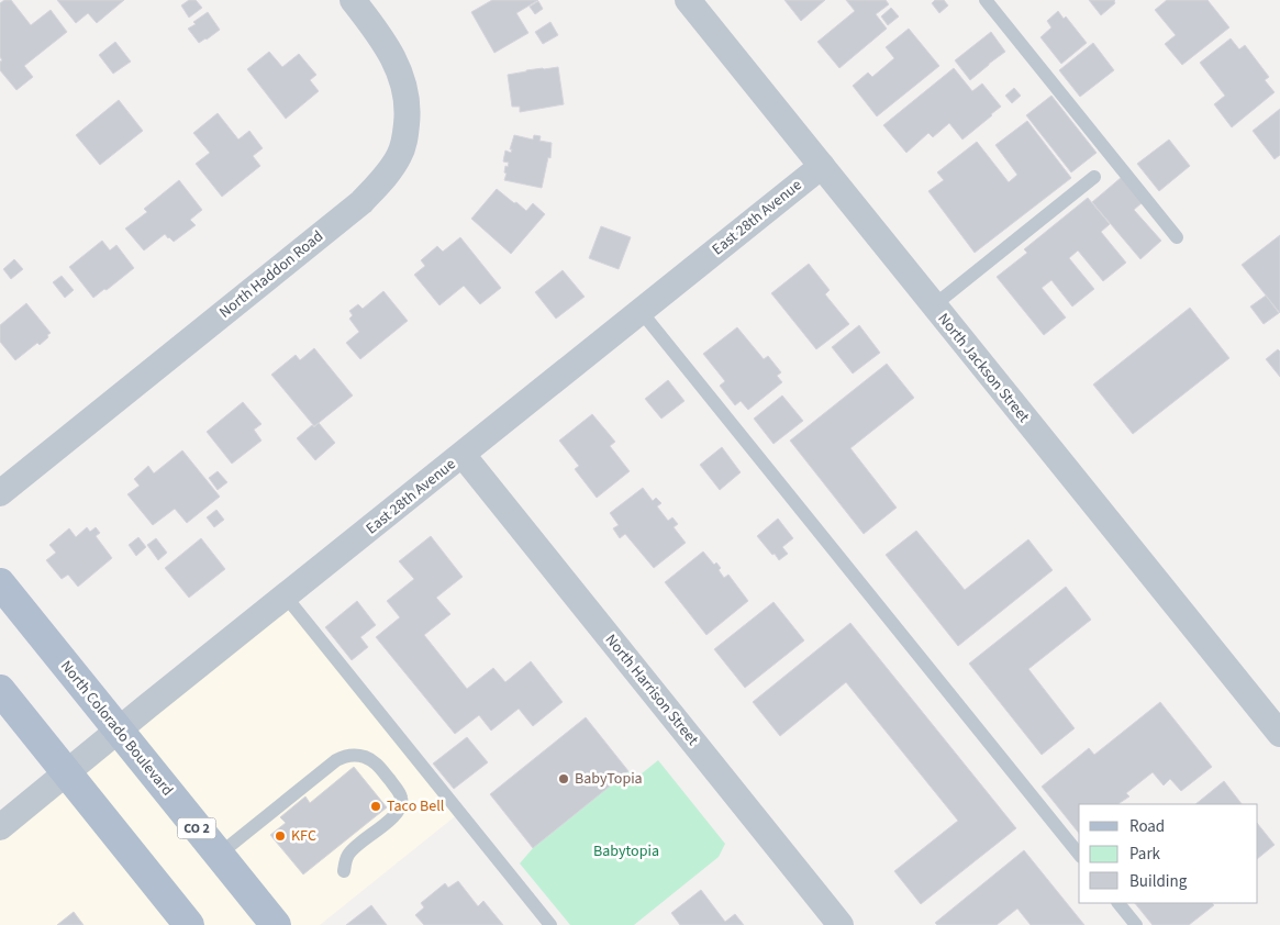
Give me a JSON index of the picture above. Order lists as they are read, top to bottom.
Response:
{
  "streets": {
    "main road": ["North Colorado Boulevard", "CO 2"],
    "street": [
      "East 28th Avenue",
      "North Haddon Road",
      "North Jackson Street",
      "North Harrison Street"
    ]
  },
  "crossings": [
    ["East 28th Avenue", "North Jackson Street"],
    ["East 28th Avenue", "North Harrison Street"],
    ["East 28th Avenue", "North Colorado Boulevard"]
  ],
  "parks": ["Babytopia"],
  "places": ["BabyTopia", "Taco Bell", "KFC"],
  "legend": ["Road", "Park", "Building"]
}
